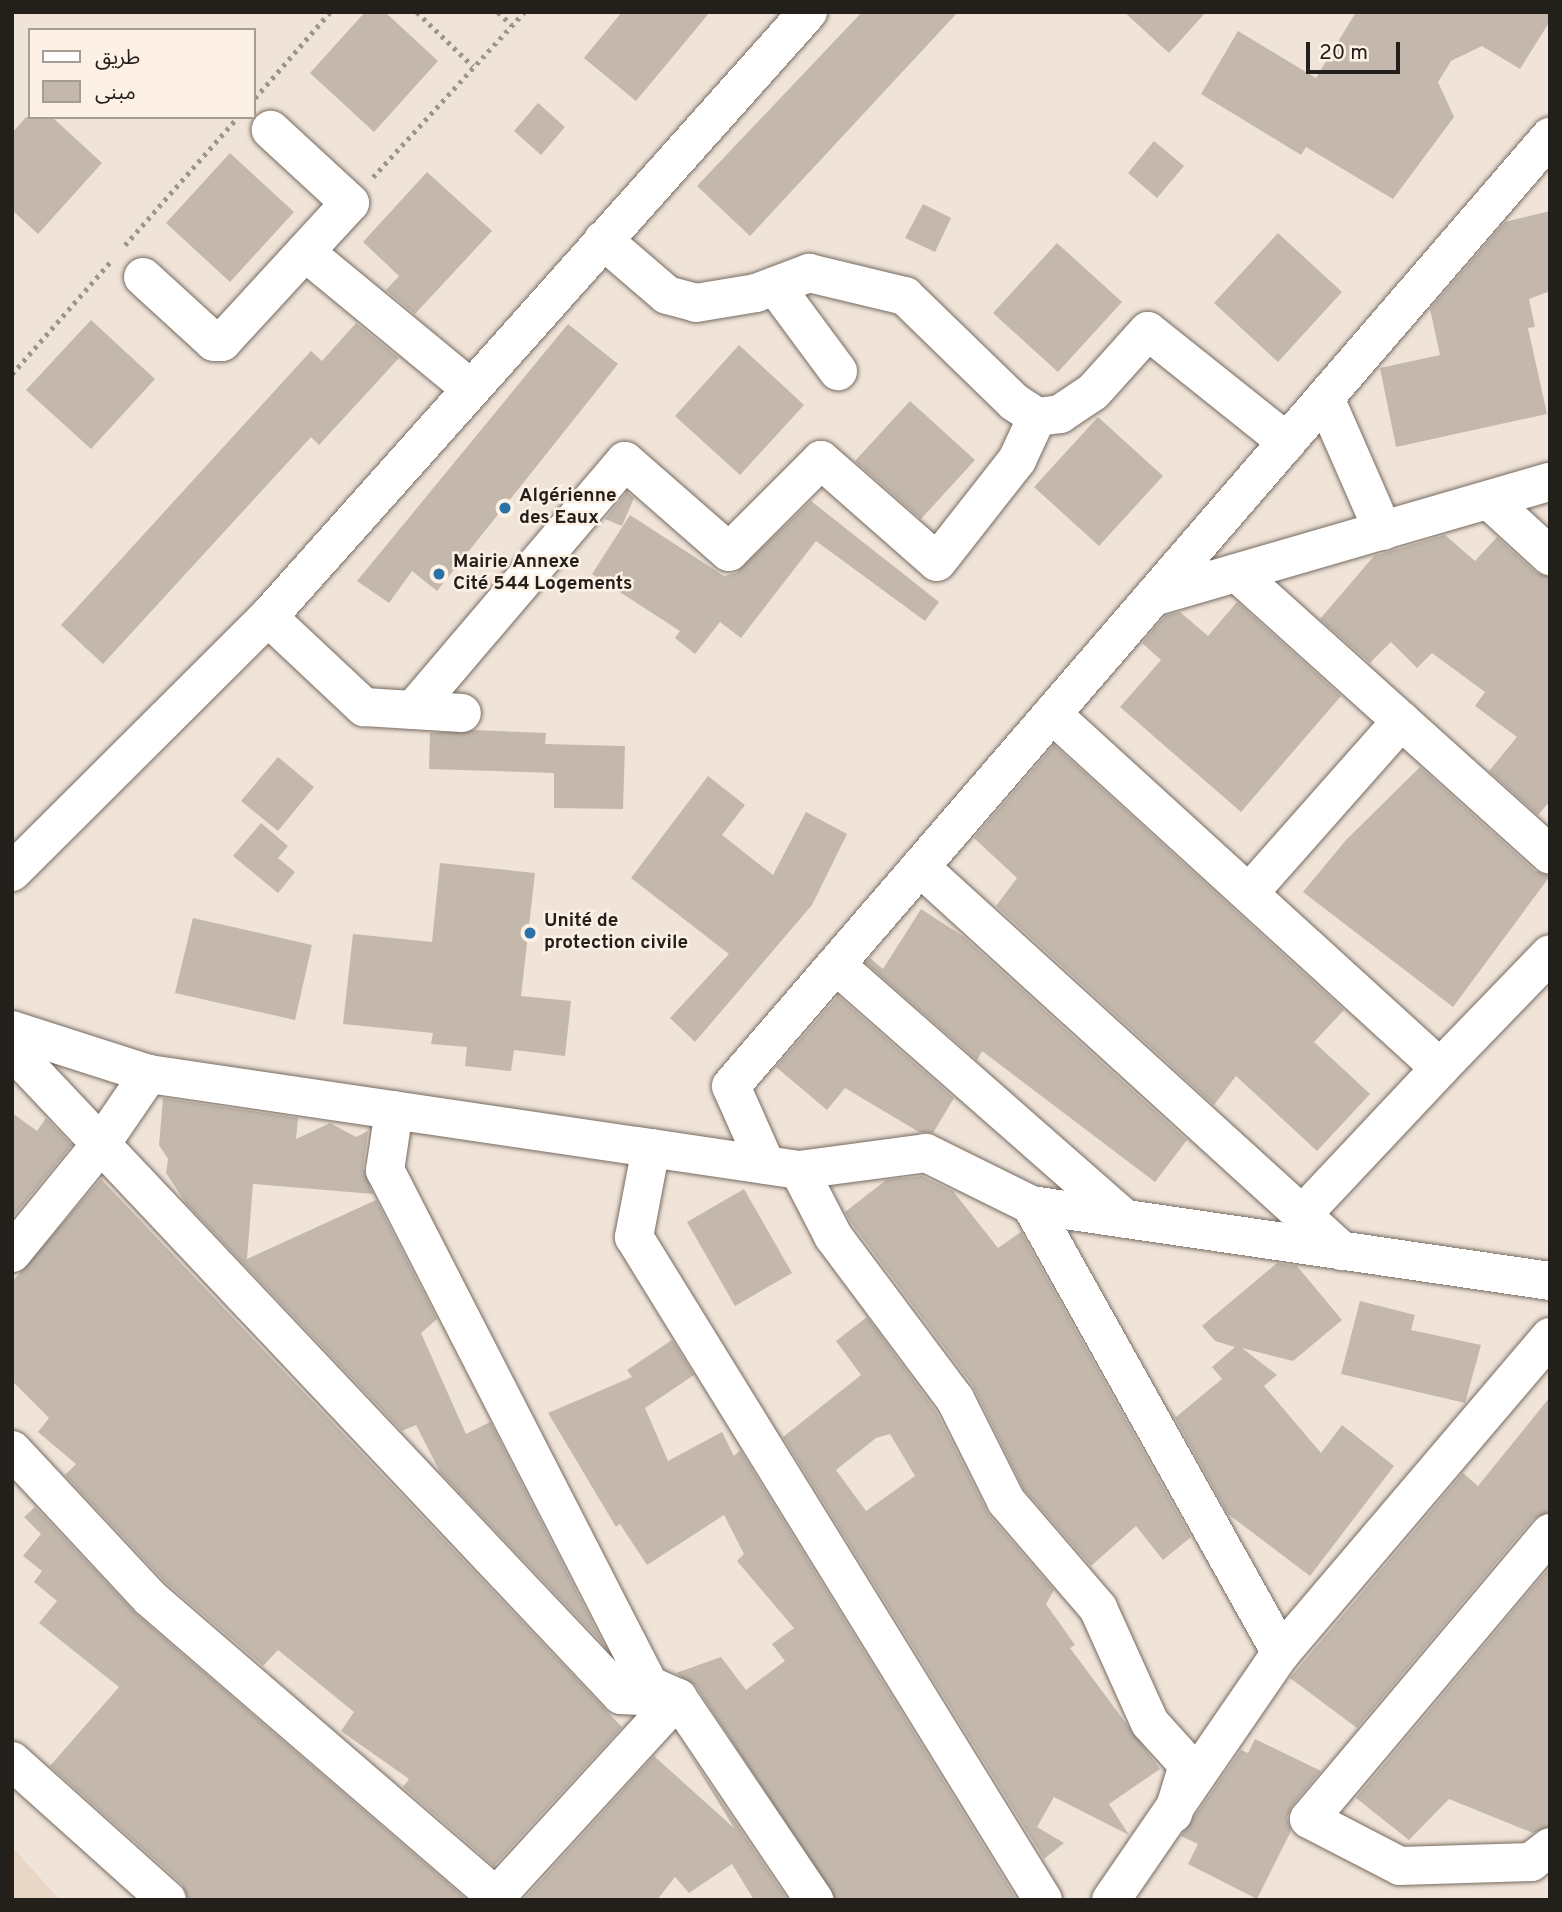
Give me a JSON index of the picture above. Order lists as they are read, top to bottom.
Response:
{
  "places": ["Algérienne des Eaux", "Mairie Annexe Cité 544 Logements", "Unité de protection civile"],
  "legend": ["طريق", "مبنى"],
  "scale_bar": "20 m"
}
